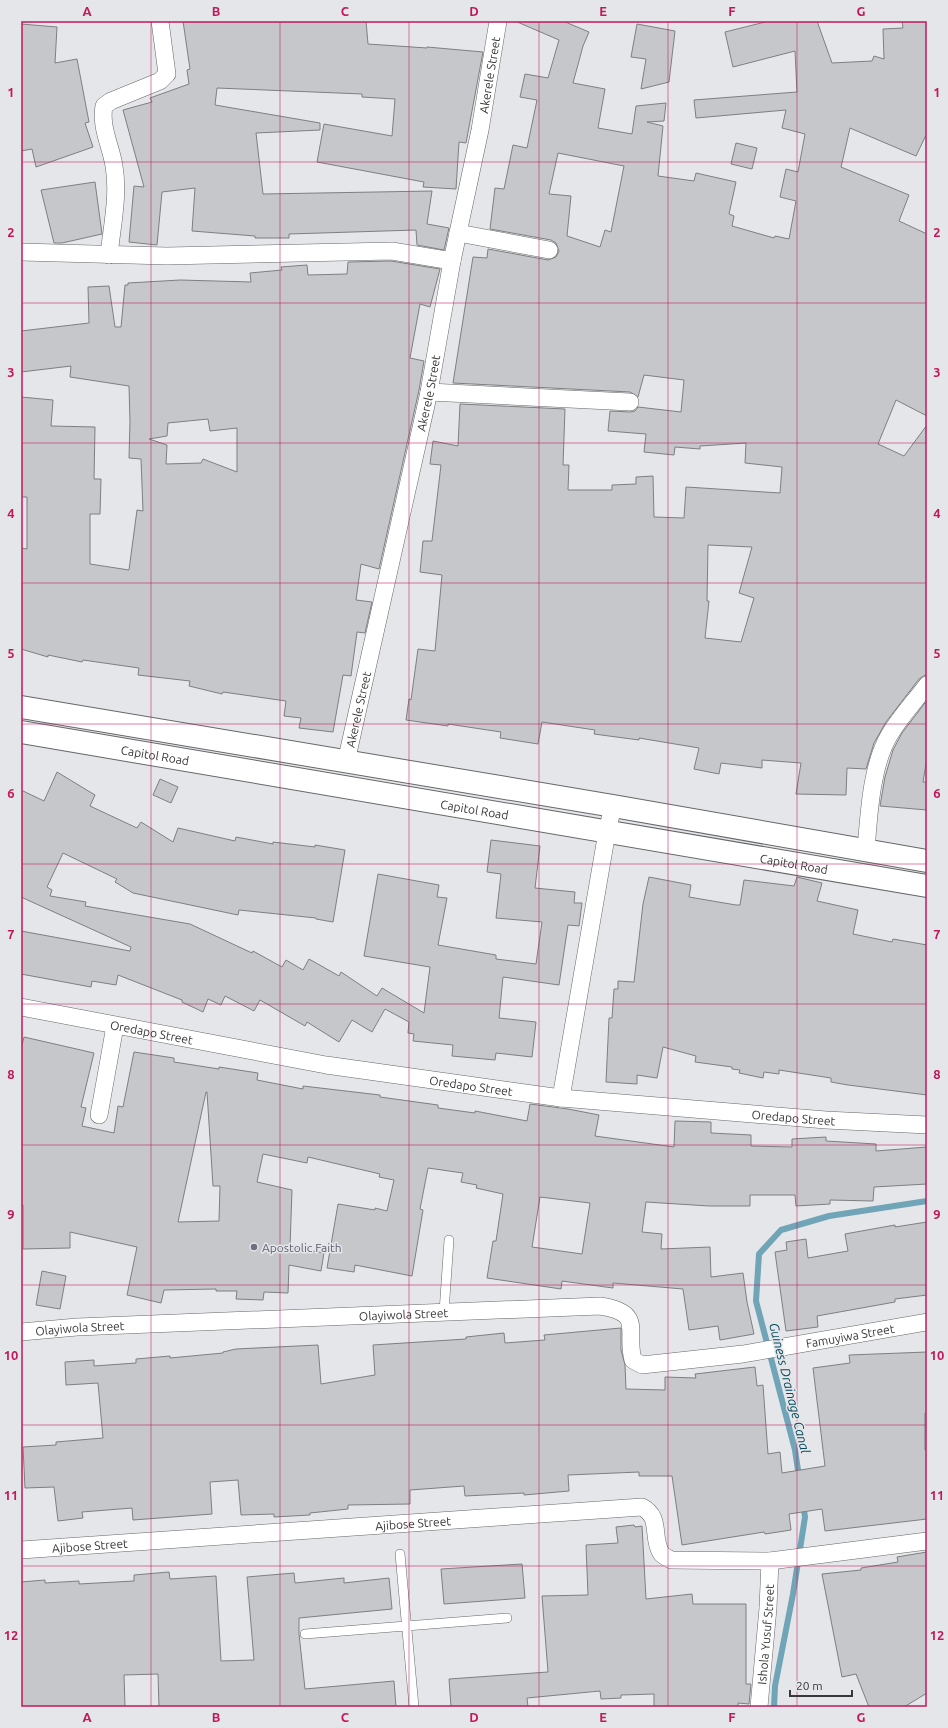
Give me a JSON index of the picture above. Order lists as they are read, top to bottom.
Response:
{
  "streets": {
    "main road": ["Capitol Road"],
    "street": [
      "Akerele Street",
      "Oredapo Street",
      "Olayiwola Street",
      "Famuyiwa Street",
      "Ajibose Street",
      "Ishola Yusuf Street"
    ]
  },
  "crossings": [
    ["Akerele Street", "Capitol Road"],
    ["Olayiwola Street", "Famuyiwa Street"],
    ["Ajibose Street", "Ishola Yusuf Street"]
  ],
  "water": ["Guiness Drainage Canal"],
  "places": ["Apostolic Faith"],
  "scale_bar": "20 m",
  "grid": {
    "columns": [
      "A",
      "B",
      "C",
      "D",
      "E",
      "F",
      "G"
    ],
    "rows": [
      "1",
      "2",
      "3",
      "4",
      "5",
      "6",
      "7",
      "8",
      "9",
      "10",
      "11",
      "12"
    ]
  }
}
